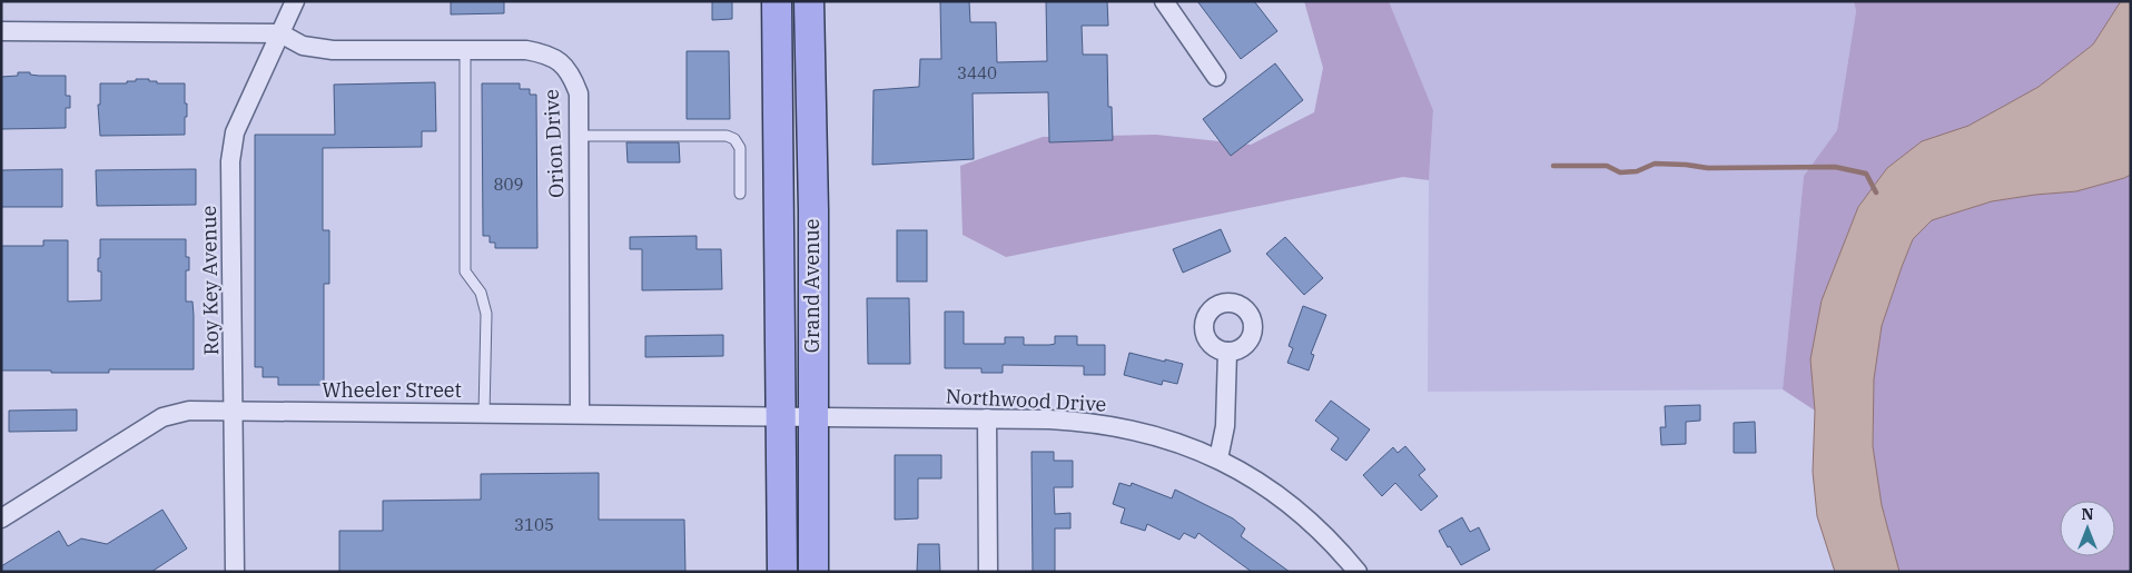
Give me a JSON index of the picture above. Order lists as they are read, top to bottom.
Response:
{
  "streets": {
    "main road": ["Grand Avenue"],
    "street": [
      "Orion Drive",
      "Roy Key Avenue",
      "Wheeler Street",
      "Northwood Drive"
    ]
  },
  "crossings": [
    ["Orion Drive", "Roy Key Avenue"],
    ["Orion Drive", "Wheeler Street"],
    ["Roy Key Avenue", "Wheeler Street"],
    ["Grand Avenue", "Wheeler Street"],
    ["Grand Avenue", "Northwood Drive"],
    ["Wheeler Street", "Northwood Drive"]
  ],
  "house_numbers": ["3440", "809", "3105"],
  "north": "top"
}
